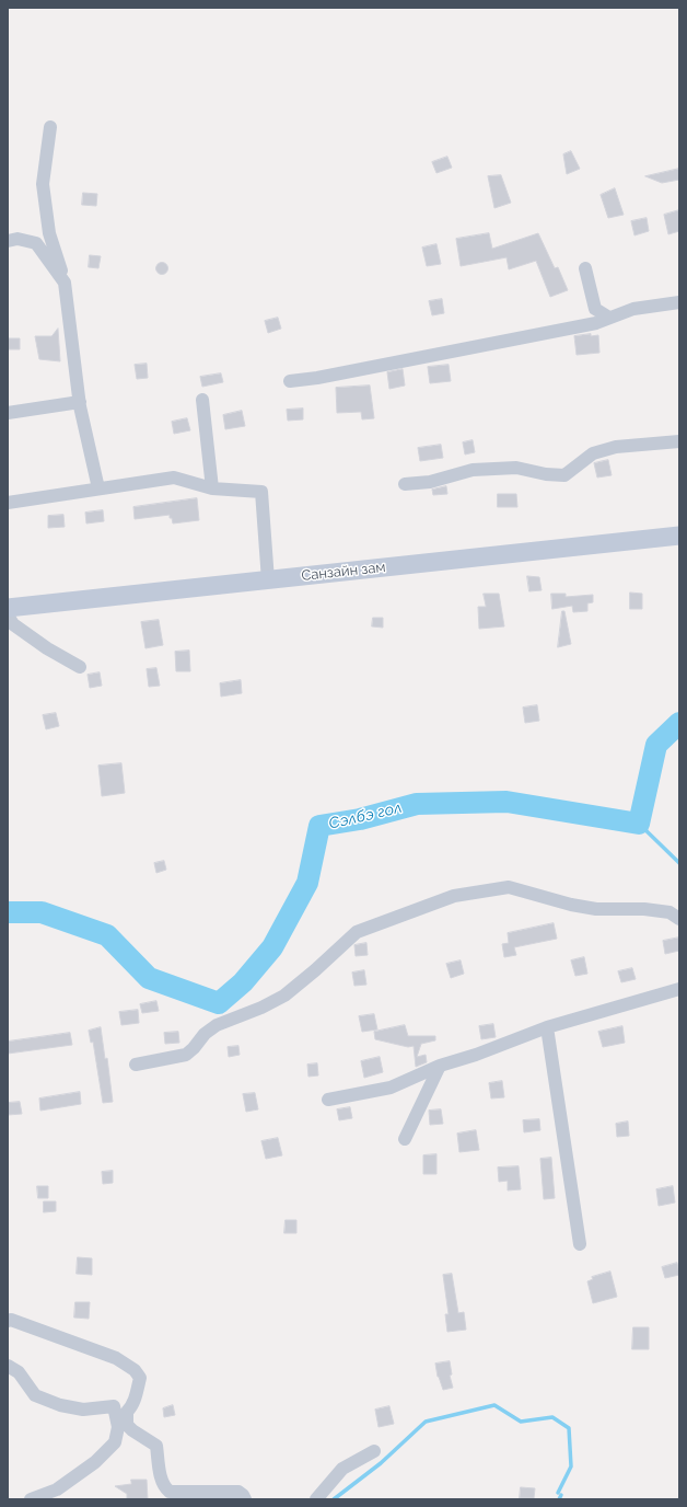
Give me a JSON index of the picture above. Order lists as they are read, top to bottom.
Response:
{
  "streets": {
    "main road": ["Санзайн зам"]
  },
  "water": ["Сэлбэ гол"]
}
